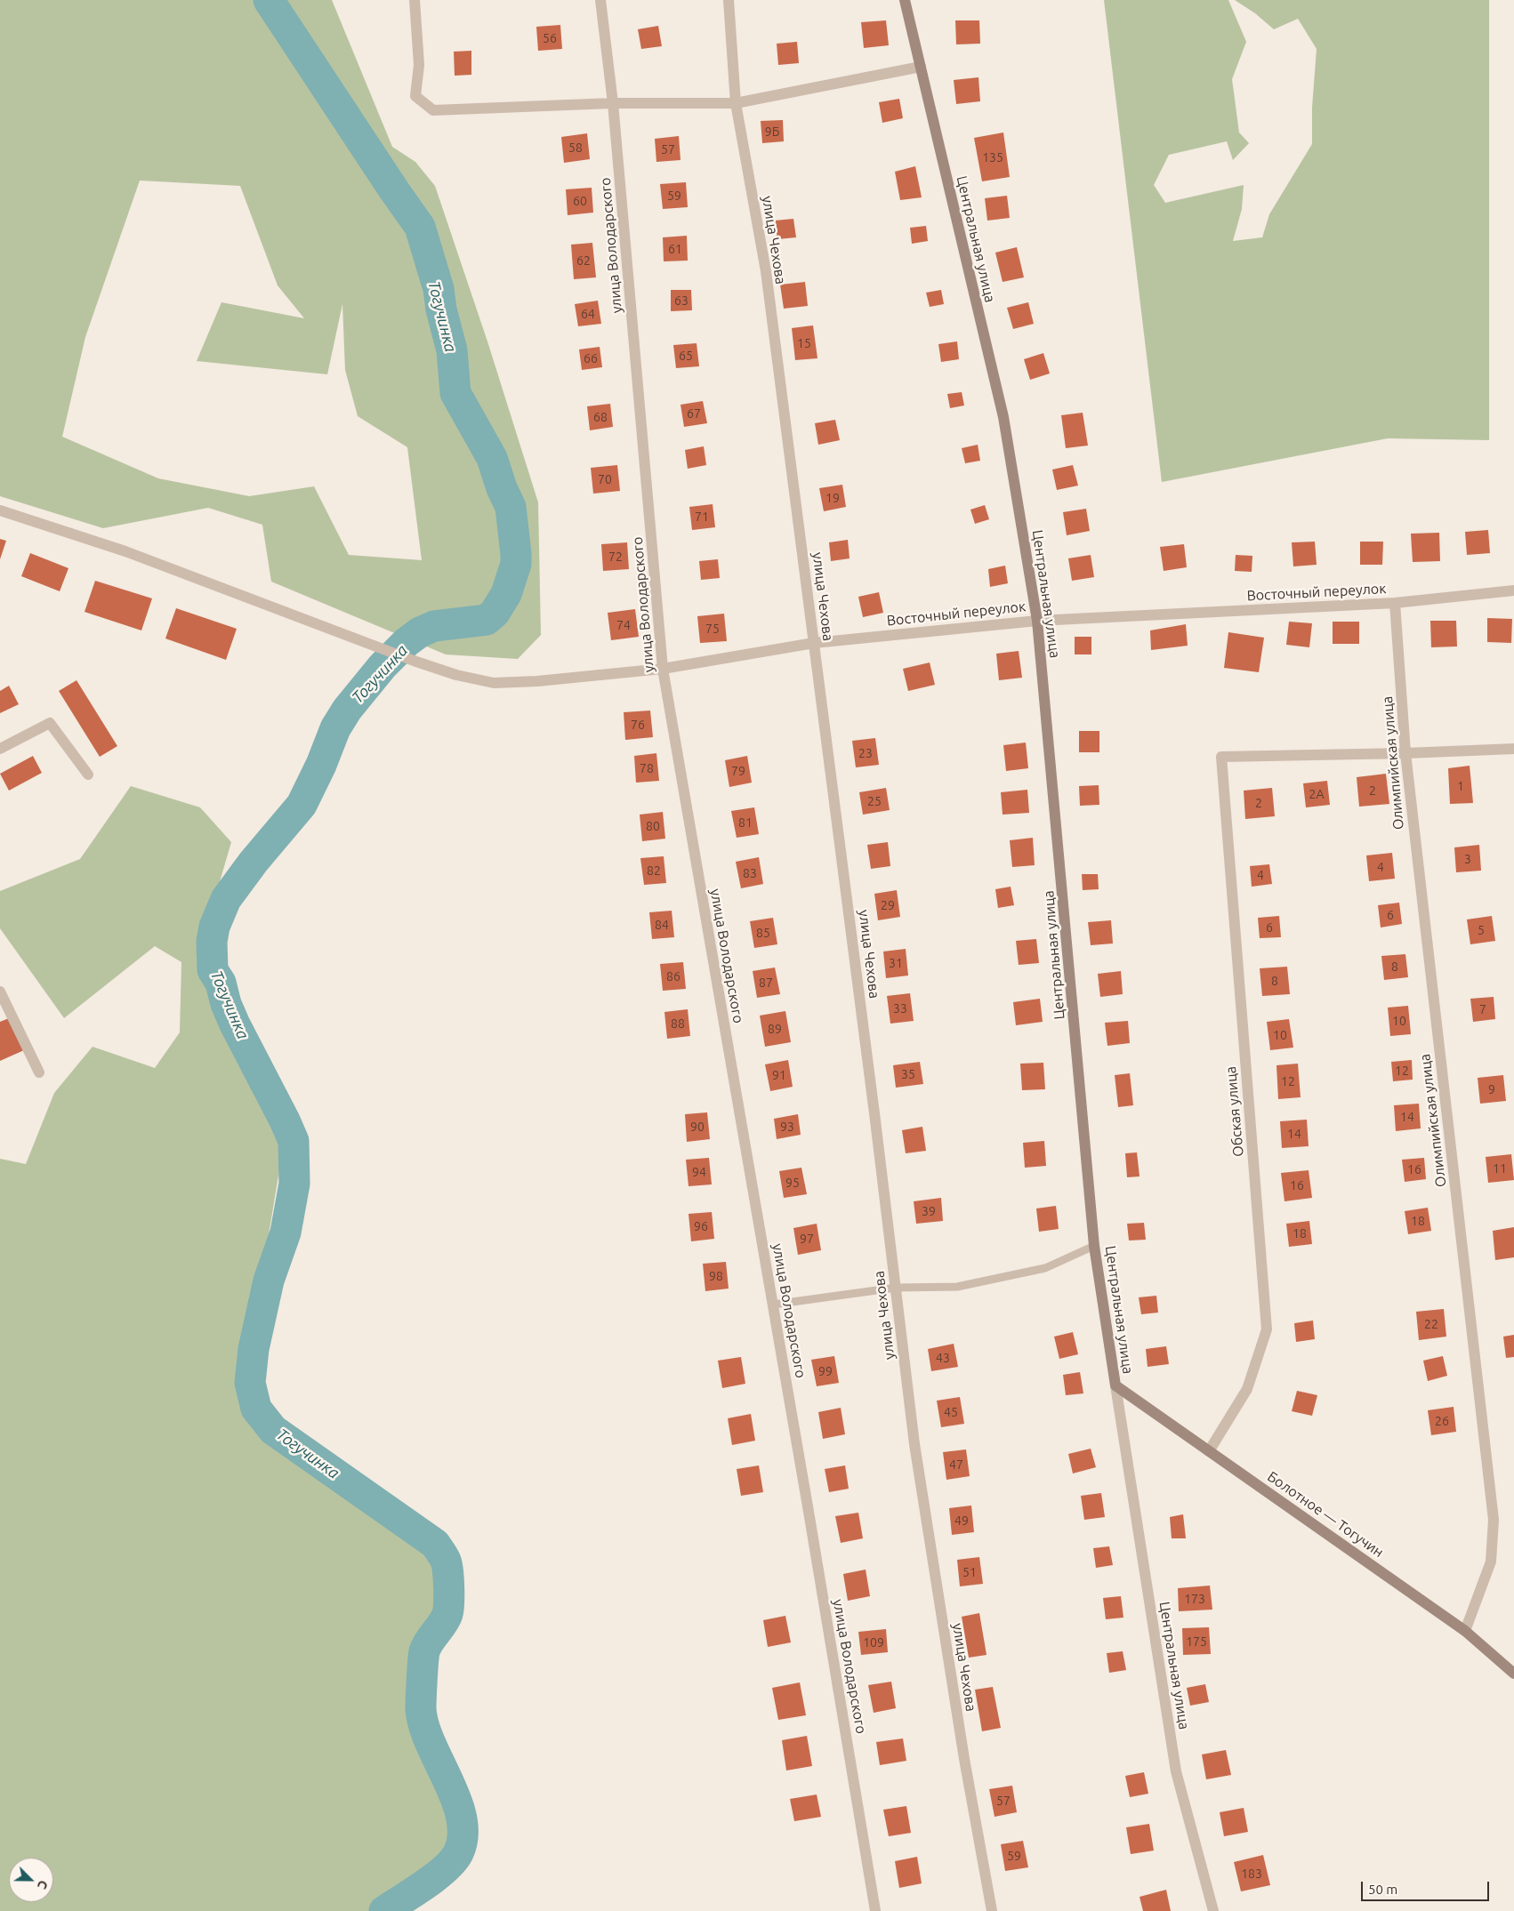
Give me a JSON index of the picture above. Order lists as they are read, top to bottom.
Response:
{
  "streets": {
    "main road": ["Центральная улица", "Болотное — Тогучин"],
    "street": [
      "улица Чехова",
      "улица Володарского",
      "Восточный переулок",
      "Олимпийская улица",
      "Обская улица"
    ]
  },
  "crossings": [
    ["Центральная улица", "Восточный переулок"],
    ["Центральная улица", "Болотное — Тогучин"],
    ["улица Чехова", "Восточный переулок"],
    ["улица Володарского", "Восточный переулок"],
    ["Восточный переулок", "Олимпийская улица"],
    ["Олимпийская улица", "Обская улица"],
    ["Олимпийская улица", "Болотное — Тогучин"],
    ["Обская улица", "Болотное — Тогучин"]
  ],
  "water": ["Тогучинка"],
  "house_numbers": [
    "56",
    "9Б",
    "58",
    "57",
    "135",
    "59",
    "60",
    "61",
    "62",
    "63",
    "64",
    "15",
    "65",
    "66",
    "67",
    "68",
    "70",
    "19",
    "71",
    "72",
    "74",
    "75",
    "76",
    "23",
    "78",
    "79",
    "1",
    "2",
    "2А",
    "25",
    "2",
    "81",
    "80",
    "3",
    "4",
    "82",
    "83",
    "4",
    "29",
    "6",
    "84",
    "6",
    "5",
    "85",
    "31",
    "8",
    "86",
    "8",
    "87",
    "33",
    "7",
    "10",
    "88",
    "89",
    "10",
    "12",
    "35",
    "91",
    "12",
    "9",
    "14",
    "90",
    "93",
    "14",
    "11",
    "16",
    "94",
    "95",
    "16",
    "39",
    "18",
    "96",
    "18",
    "97",
    "98",
    "22",
    "43",
    "99",
    "45",
    "26",
    "47",
    "49",
    "51",
    "173",
    "175",
    "109",
    "57",
    "59",
    "183"
  ],
  "scale_bar": "50 m",
  "north": "bottom right"
}
